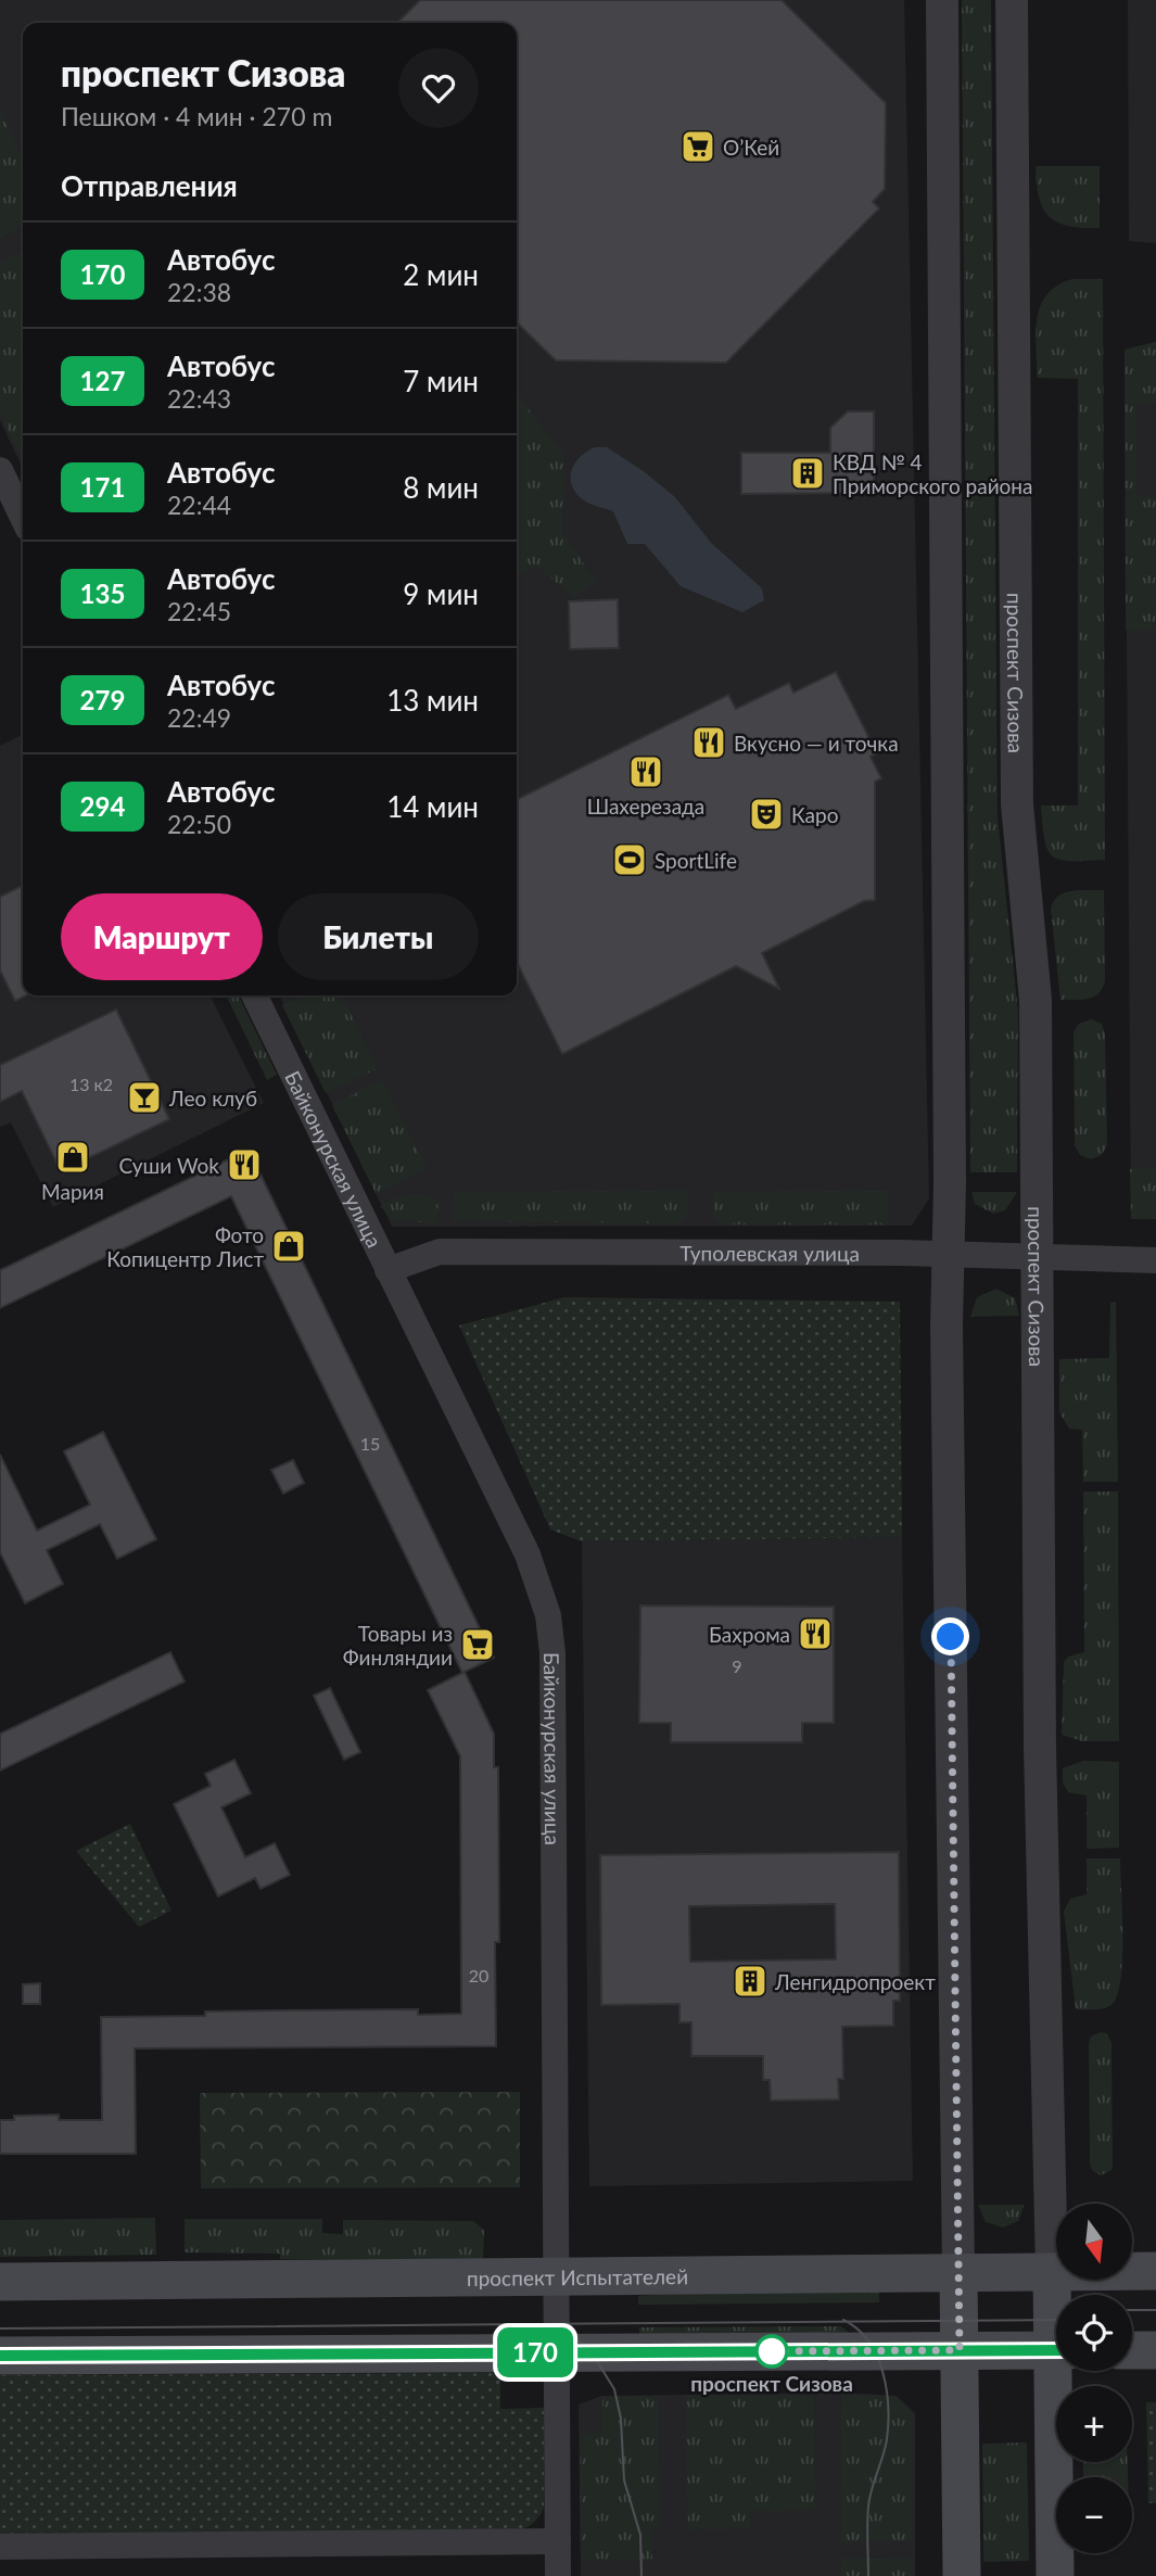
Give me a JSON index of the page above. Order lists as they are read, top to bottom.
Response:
{
  "streets": {
    "main road": ["проспект Сизова", "проспект Испытателей"],
    "street": ["Байконурская улица", "Туполевская улица"]
  },
  "crossings": [
    ["проспект Сизова", "Туполевская улица"],
    ["проспект Сизова", "проспект Испытателей"],
    ["Байконурская улица", "Туполевская улица"],
    ["Байконурская улица", "проспект Испытателей"]
  ],
  "places": {
    "supermarket": ["О’Кей", "Товары из Финляндии"],
    "building": ["КВД № 4 Приморского района", "Ленгидропроект"],
    "restaurant": [
      "Вкусно — и точка",
      "Шахерезада",
      "Суши Wok",
      "Бахрома"
    ],
    "theatre": ["Каро"],
    "sports": ["SportLife"],
    "bar": ["Лео клуб"],
    "shop": ["Мария", "Фото Копицентр Лист"],
    "other": ["проспект Сизова"]
  },
  "lines": ["bus line 170"],
  "house_numbers": [
    "13 к2",
    "15",
    "9",
    "20"
  ],
  "north": "bottom",
  "page": {
    "on_map": "170",
    "heading": [
      ["проспект Сизова", "Пешком · 4 мин · 270 m"],
      "Отправления"
    ],
    "list": [
      {
        "mark": "170",
        "name": "Автобус",
        "note": "22:38",
        "value": "2 мин"
      },
      {
        "mark": "127",
        "name": "Автобус",
        "note": "22:43",
        "value": "7 мин"
      },
      {
        "mark": "171",
        "name": "Автобус",
        "note": "22:44",
        "value": "8 мин"
      },
      {
        "mark": "135",
        "name": "Автобус",
        "note": "22:45",
        "value": "9 мин"
      },
      {
        "mark": "279",
        "name": "Автобус",
        "note": "22:49",
        "value": "13 мин"
      },
      {
        "mark": "294",
        "name": "Автобус",
        "note": "22:50",
        "value": "14 мин"
      }
    ],
    "buttons": ["Маршрут", "Билеты"],
    "map_buttons": ["+", "−"]
  }
}
